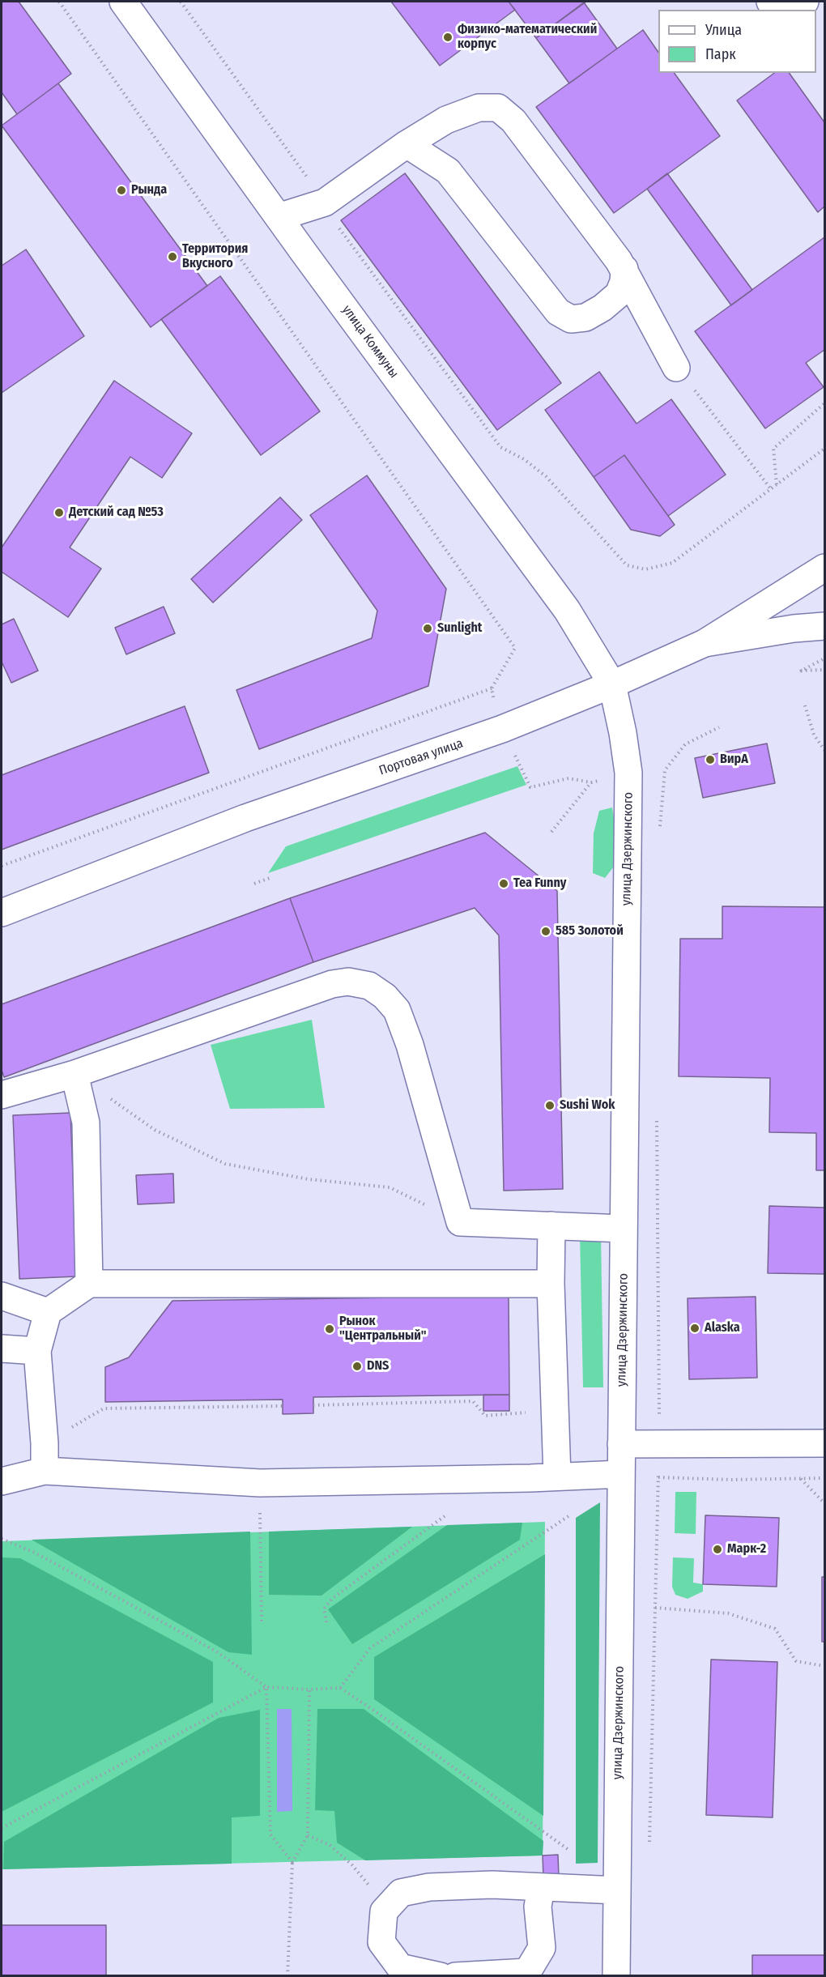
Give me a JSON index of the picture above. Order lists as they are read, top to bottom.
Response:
{
  "streets": {
    "street": ["улица Коммуны", "Портовая улица", "улица Дзержинского"]
  },
  "crossings": [
    ["улица Коммуны", "Портовая улица"],
    ["улица Коммуны", "улица Дзержинского"],
    ["Портовая улица", "улица Дзержинского"]
  ],
  "places": [
    "Физико-математический корпус",
    "Рында",
    "Территория Вкусного",
    "Детский сад №53",
    "Sunlight",
    "ВирА",
    "Tea Funny",
    "585 Золотой",
    "Sushi Wok",
    "Alaska",
    "Рынок \"Центральный\"",
    "DNS",
    "Марк-2"
  ],
  "legend": ["Улица", "Парк"]
}
